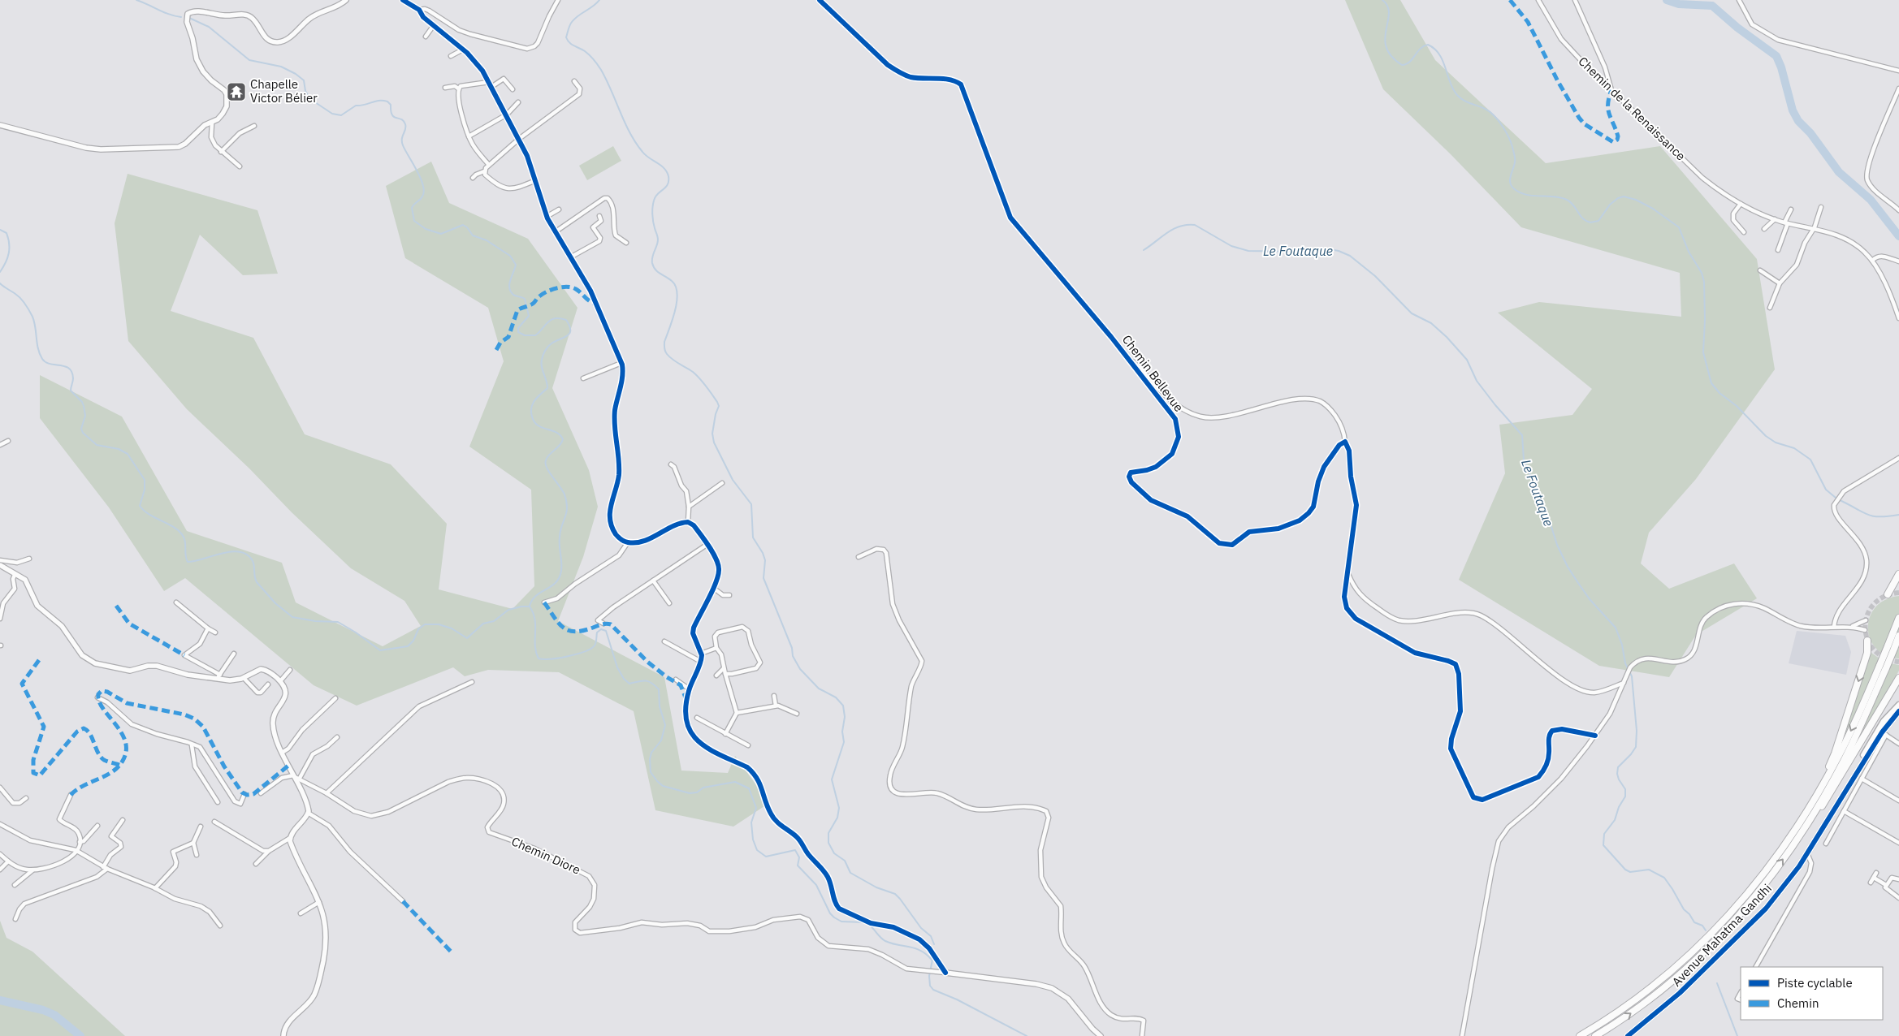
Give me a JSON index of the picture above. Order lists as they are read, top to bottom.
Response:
{
  "streets": {
    "main road": ["Avenue Mahatma Gandhi"],
    "street": ["Chemin de la Renaissance", "Chemin Bellevue", "Chemin Diore"]
  },
  "water": ["Le Foutaque"],
  "places": {
    "temple": ["Chapelle Victor Bélier"]
  },
  "legend": ["Piste cyclable", "Chemin"]
}
